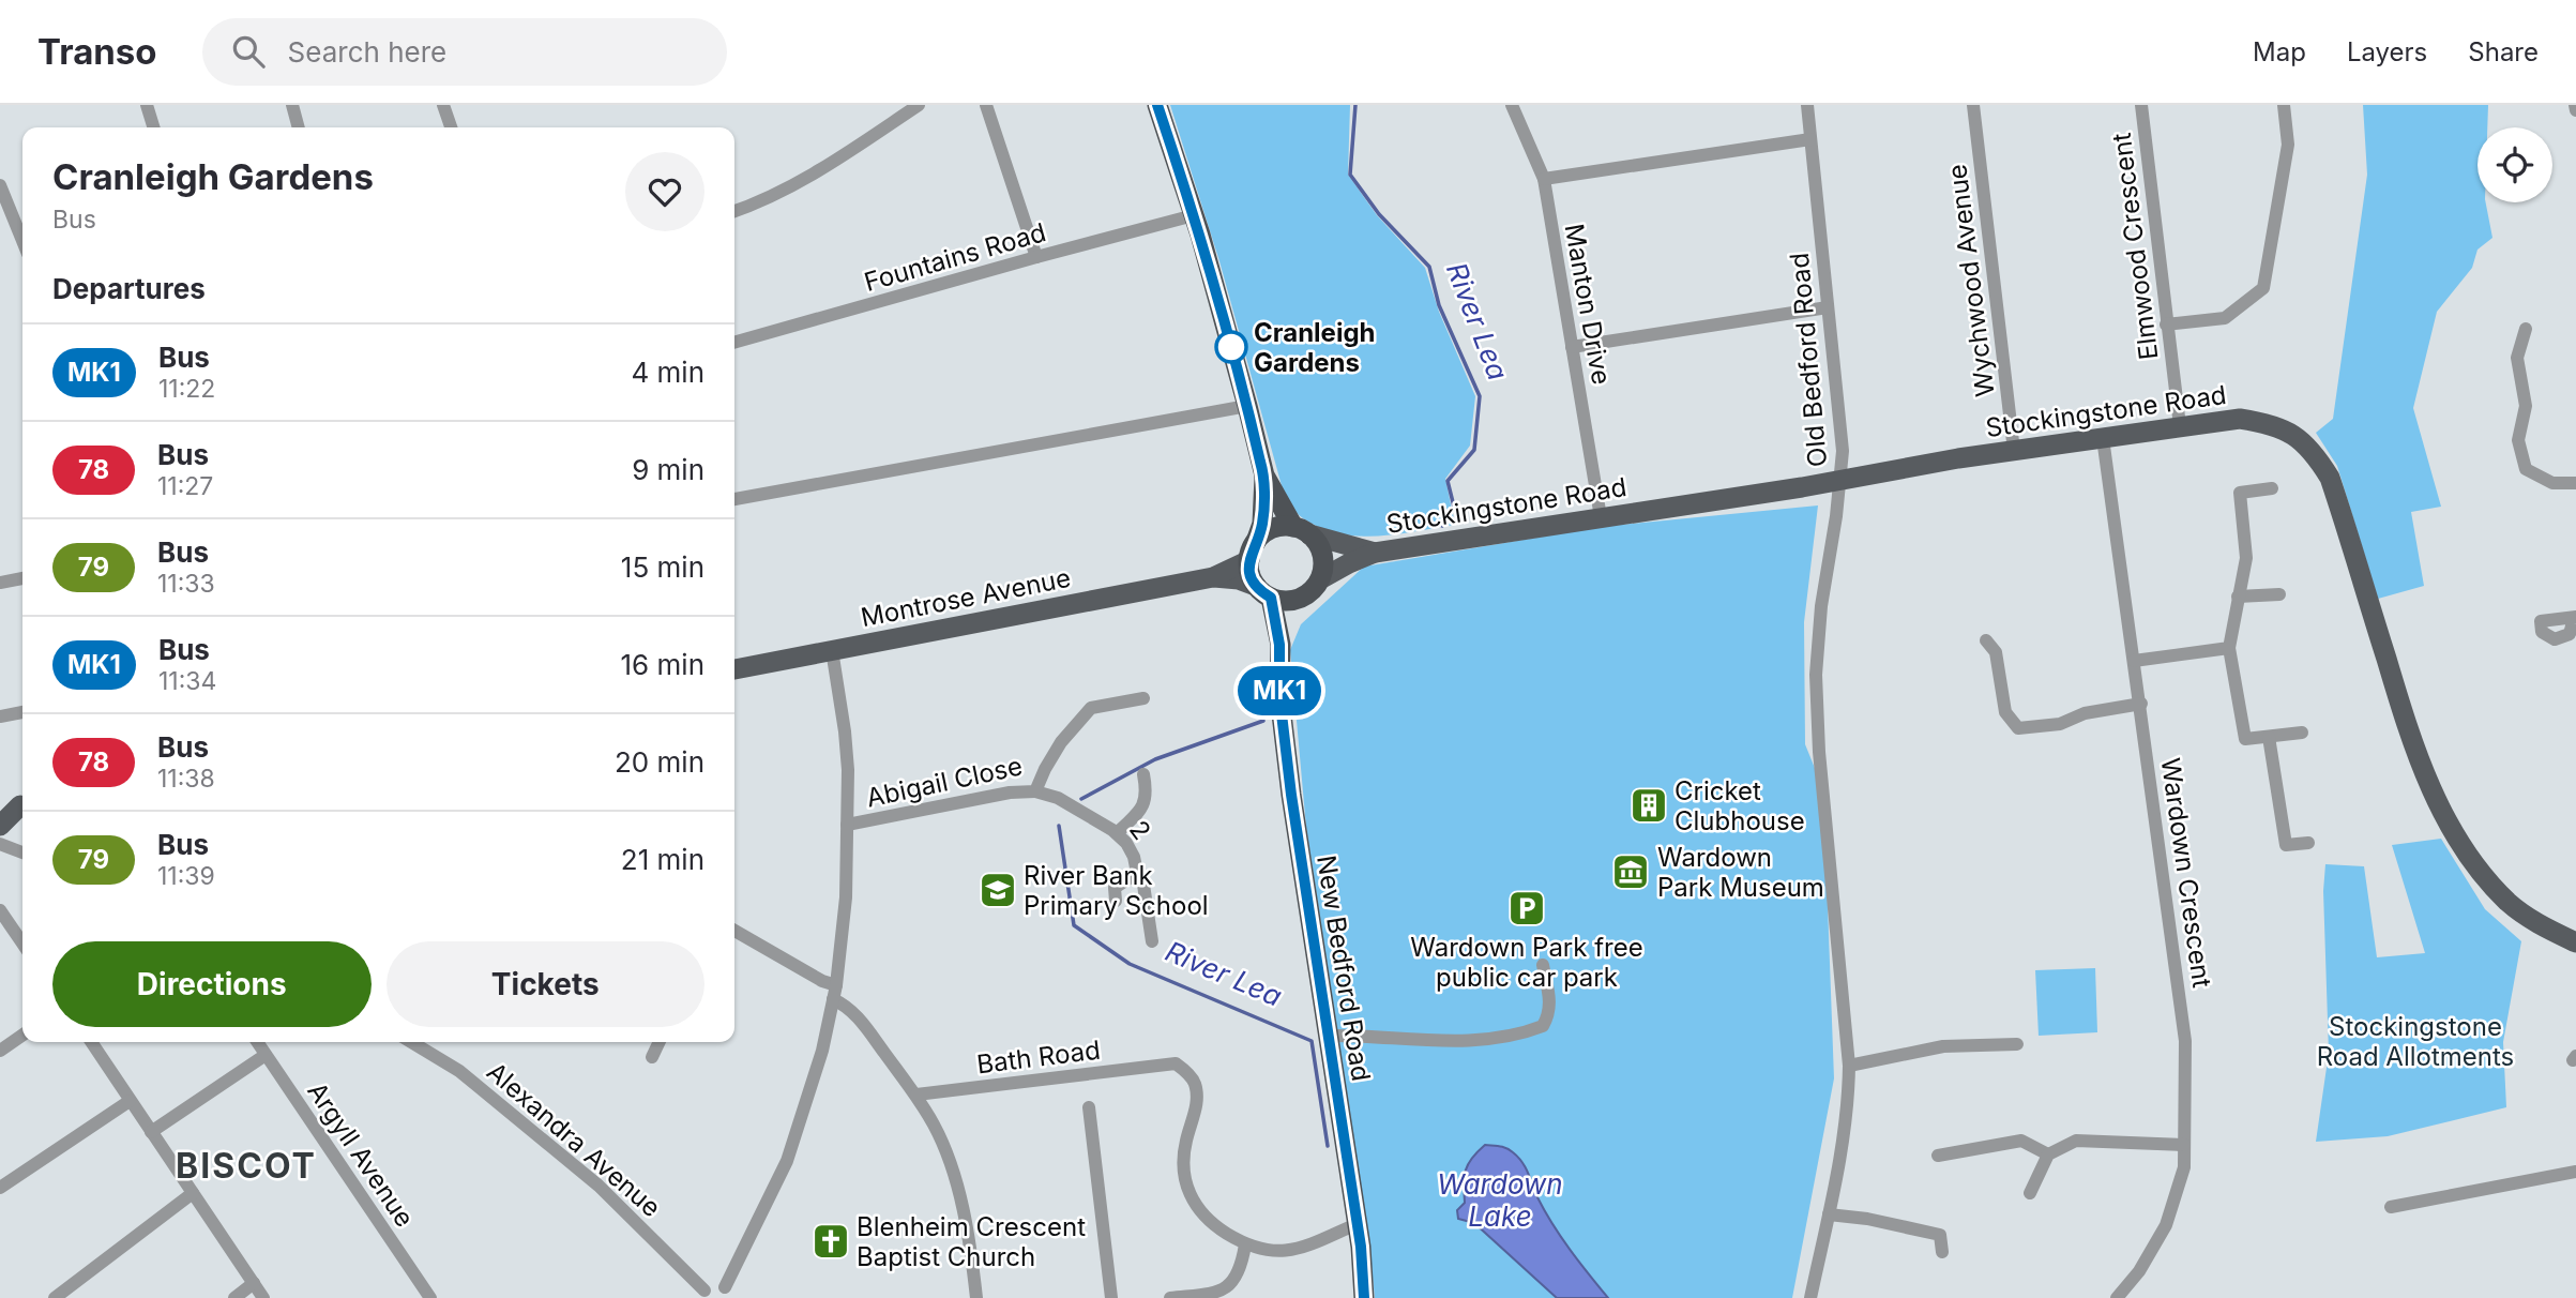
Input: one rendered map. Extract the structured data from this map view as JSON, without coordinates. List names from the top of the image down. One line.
{"streets":{"highway":["New Bedford Road"],"main road":["Stockingstone Road","Montrose Avenue"],"street":["Elmwood Crescent","Fountains Road","Wychwood Avenue","Manton Drive","Old Bedford Road","Abigail Close","2","Wardown Crescent","Bath Road","Alexandra Avenue","Argyll Avenue"]},"crossings":[["Elmwood Crescent","Stockingstone Road"],["Wychwood Avenue","Stockingstone Road"],["Manton Drive","Stockingstone Road"],["Old Bedford Road","Stockingstone Road"],["Stockingstone Road","Montrose Avenue"],["Stockingstone Road","Wardown Crescent"],["Stockingstone Road","New Bedford Road"],["Montrose Avenue","New Bedford Road"],["Abigail Close","2"]],"districts":["BISCOT"],"water":["River Lea","Wardown Lake"],"parks":["Stockingstone Road Allotments"],"places":{"other":["Cranleigh Gardens"],"building":["Cricket Clubhouse"],"museum":["Wardown Park Museum"],"school or university":["River Bank Primary School"],"parking":["Wardown Park free public car park"],"church":["Blenheim Crescent Baptist Church"]},"lines":["bus line MK1"],"page":{"header":"Transo","search":"Search here","nav":["Map","Layers","Share"],"on_map":"MK1","heading":[["Cranleigh Gardens","Bus"],"Departures"],"list":[{"mark":"MK1","name":"Bus","note":"11:22","value":"4 min"},{"mark":"78","name":"Bus","note":"11:27","value":"9 min"},{"mark":"79","name":"Bus","note":"11:33","value":"15 min"},{"mark":"MK1","name":"Bus","note":"11:34","value":"16 min"},{"mark":"78","name":"Bus","note":"11:38","value":"20 min"},{"mark":"79","name":"Bus","note":"11:39","value":"21 min"}],"buttons":["Directions","Tickets"]}}
